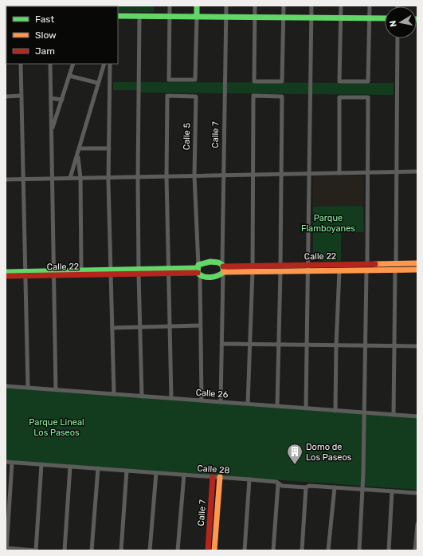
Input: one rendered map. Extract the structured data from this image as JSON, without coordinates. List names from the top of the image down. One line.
{"streets":{"street":["Calle 7","Calle 5","Calle 22","Calle 26","Calle 28"]},"crossings":[["Calle 7","Calle 22"],["Calle 7","Calle 26"],["Calle 7","Calle 28"],["Calle 5","Calle 22"],["Calle 5","Calle 26"]],"parks":["Parque Flamboyanes","Parque Lineal Los Paseos"],"places":{"building":["Domo de Los Paseos"]},"legend":["Fast","Slow","Jam"],"north":"left"}
